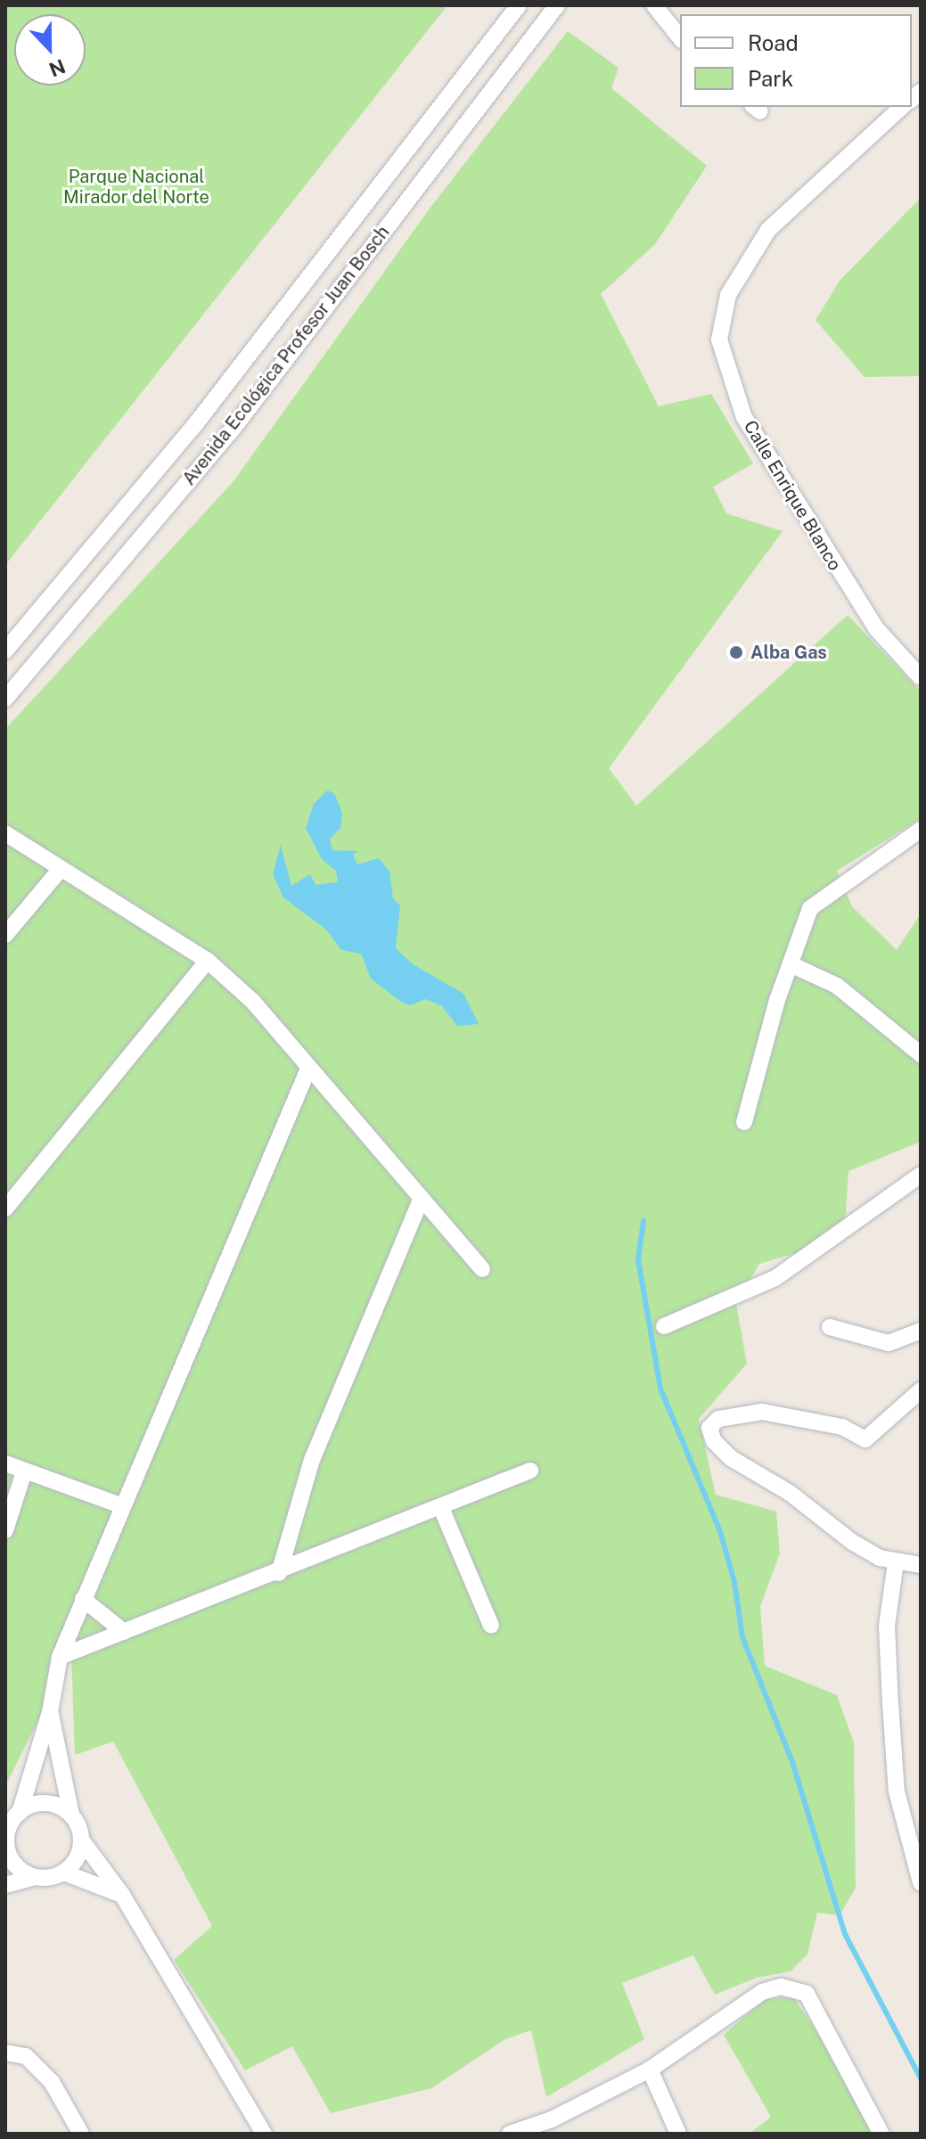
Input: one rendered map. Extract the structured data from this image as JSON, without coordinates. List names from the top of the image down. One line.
{"streets":{"street":["Avenida Ecológica Profesor Juan Bosch","Calle Enrique Blanco"]},"parks":["Parque Nacional Mirador del Norte"],"places":["Alba Gas"],"legend":["Road","Park"],"north":"bottom"}
